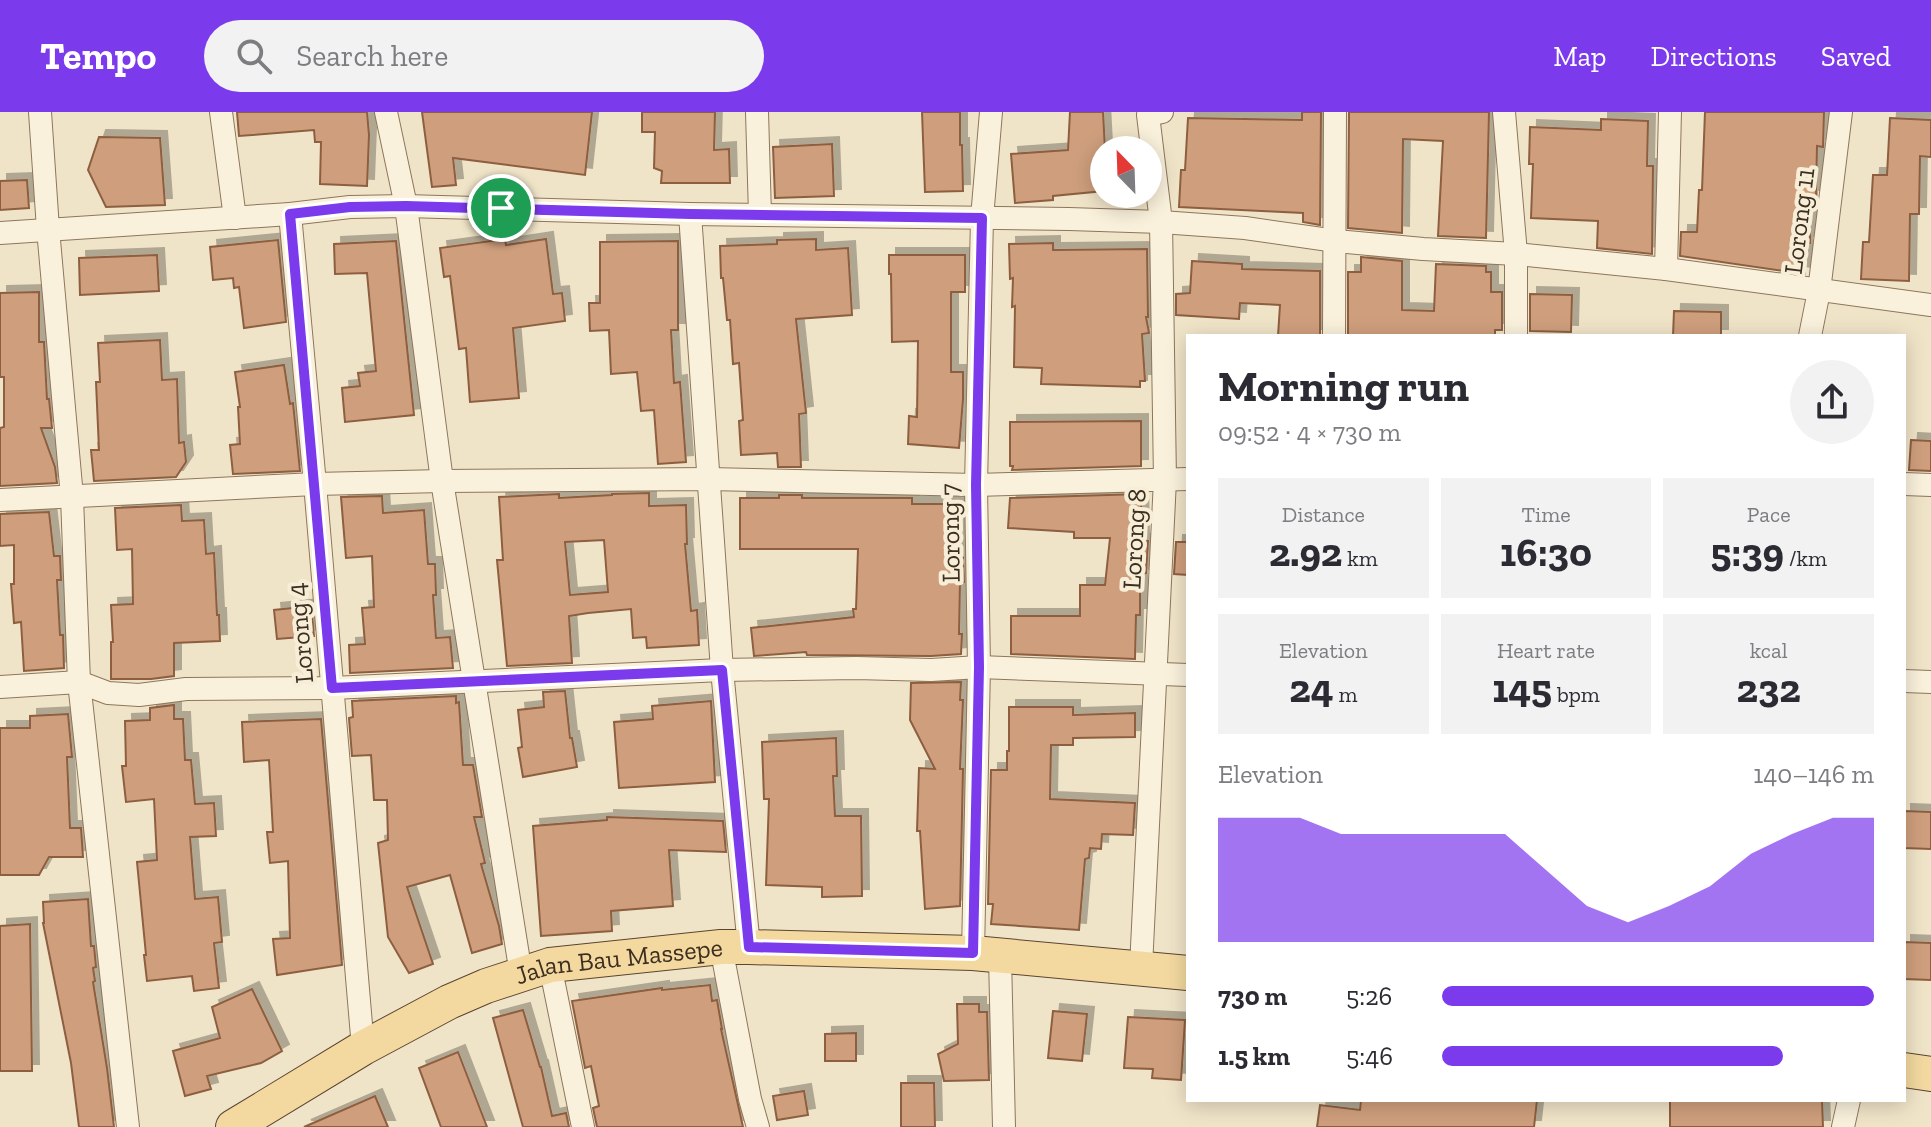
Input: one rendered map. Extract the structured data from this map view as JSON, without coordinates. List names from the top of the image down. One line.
{"streets":{"main road":["Jalan Bau Massepe"],"street":["Lorong 11","Lorong 7","Lorong 8","Lorong 4"]},"crossings":[["Lorong 7","Jalan Bau Massepe"],["Lorong 8","Jalan Bau Massepe"],["Lorong 4","Jalan Bau Massepe"]],"north":"top left","page":{"header":"Tempo","search":"Search here","nav":["Map","Directions","Saved"],"heading":["Morning run","09:52 · 4 × 730 m"],"stats":[["Distance","2.92 km"],["Time","16:30"],["Pace","5:39 /km"],["Elevation","24 m"],["Heart rate","145 bpm"],["kcal","232"]],"chart":["Elevation","140–146 m"],"list":[{"name":"730 m","note":"5:26"},{"name":"1.5 km","note":"5:46"}]}}
